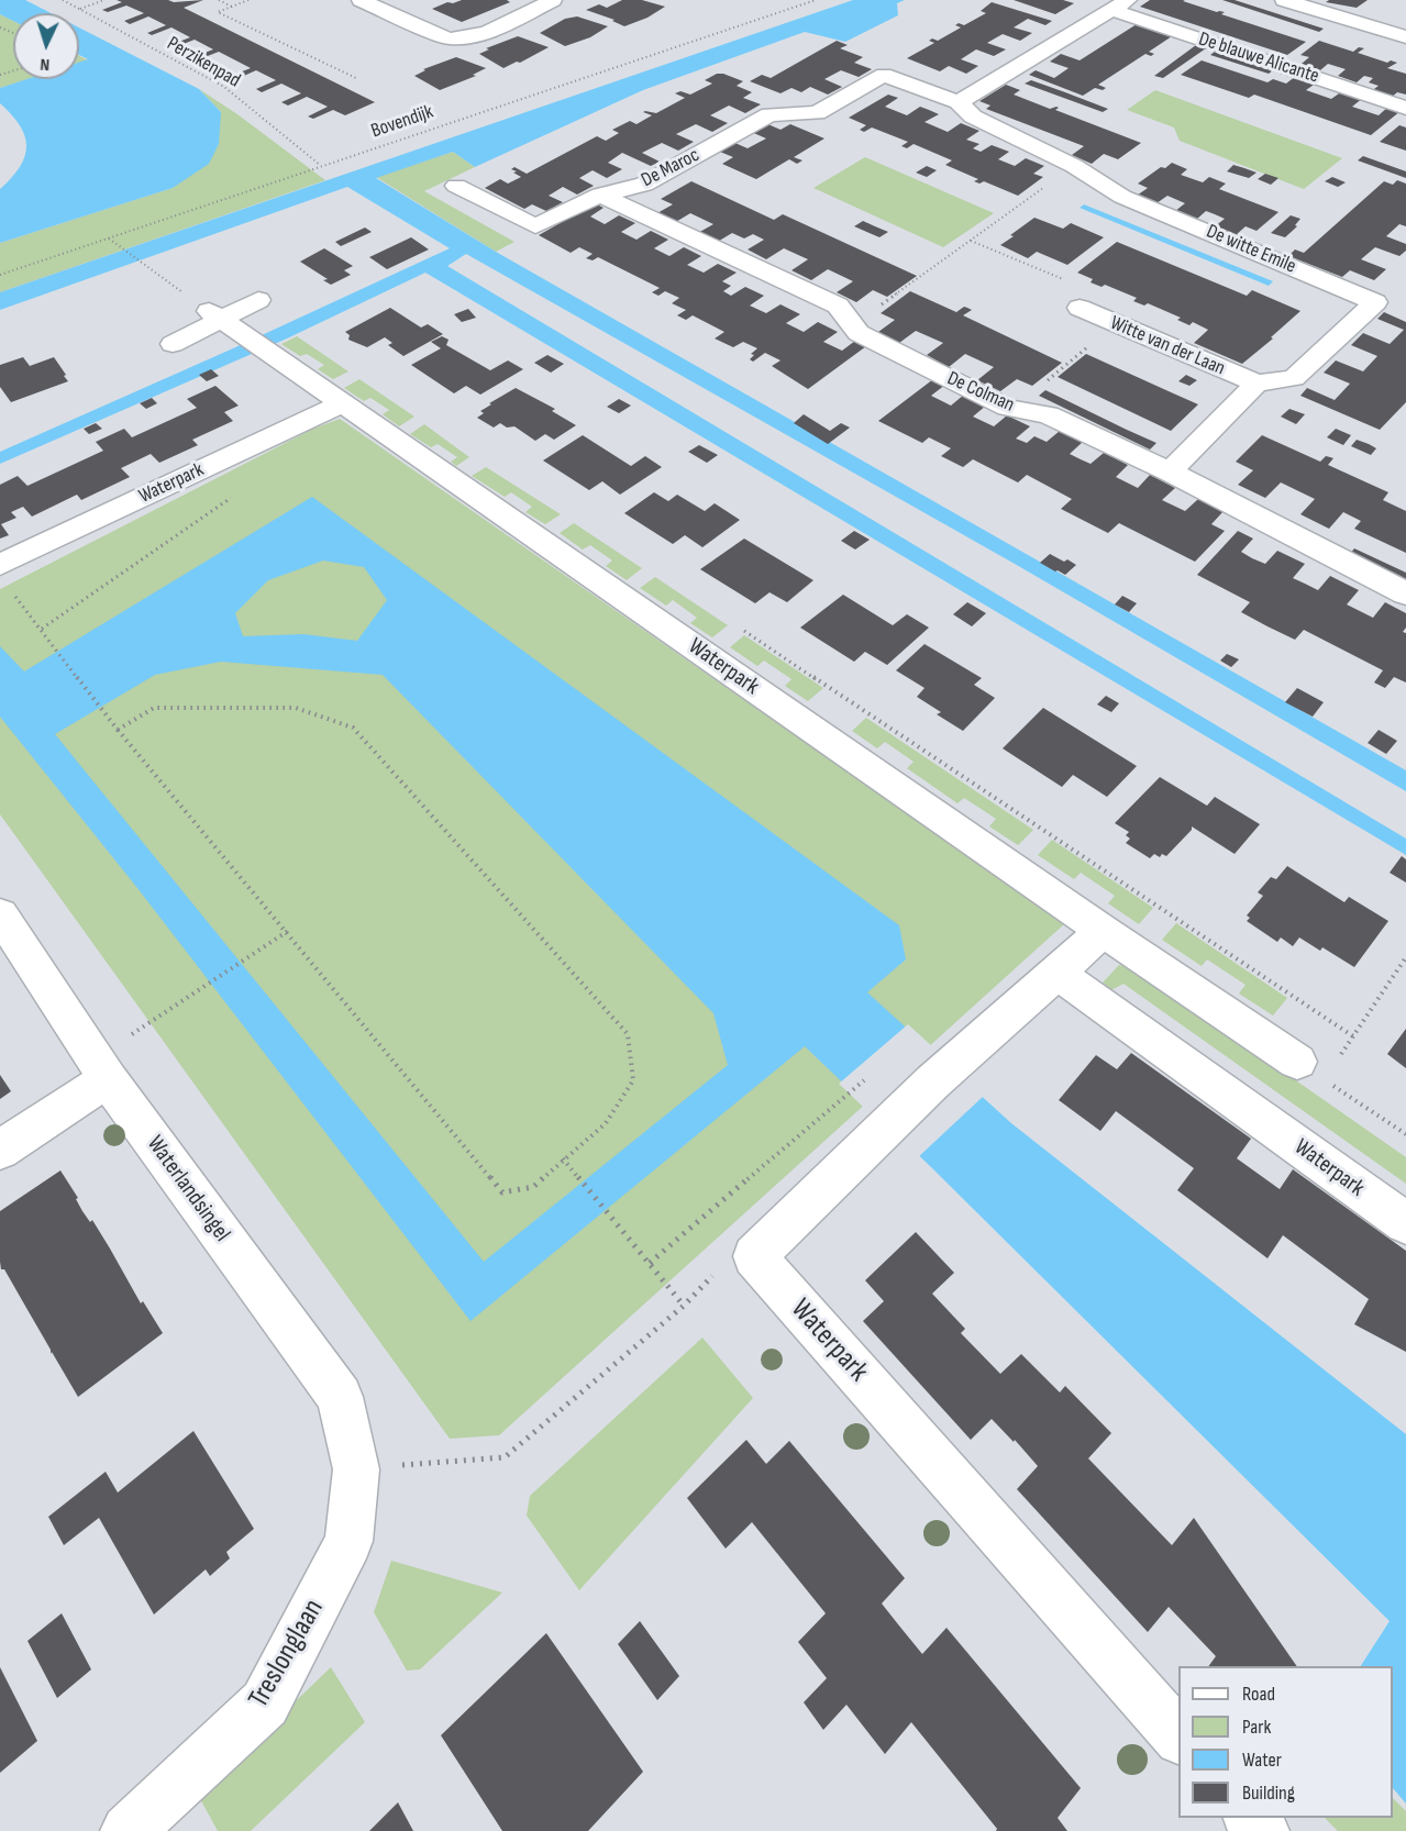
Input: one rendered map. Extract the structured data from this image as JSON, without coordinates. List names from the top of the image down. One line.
{"streets":{"street":["De blauwe Alicante","De Maroc","De witte Emile","Witte van der Laan","De Colman","Waterpark","Waterlandsingel","Treslonglaan"],"path":["Perzikenpad","Bovendijk"]},"crossings":[["Perzikenpad","Bovendijk"],["De Maroc","De witte Emile"],["De Maroc","De Colman"],["De witte Emile","Witte van der Laan"],["Waterlandsingel","Treslonglaan"]],"legend":["Road","Park","Water","Building"],"north":"bottom"}
